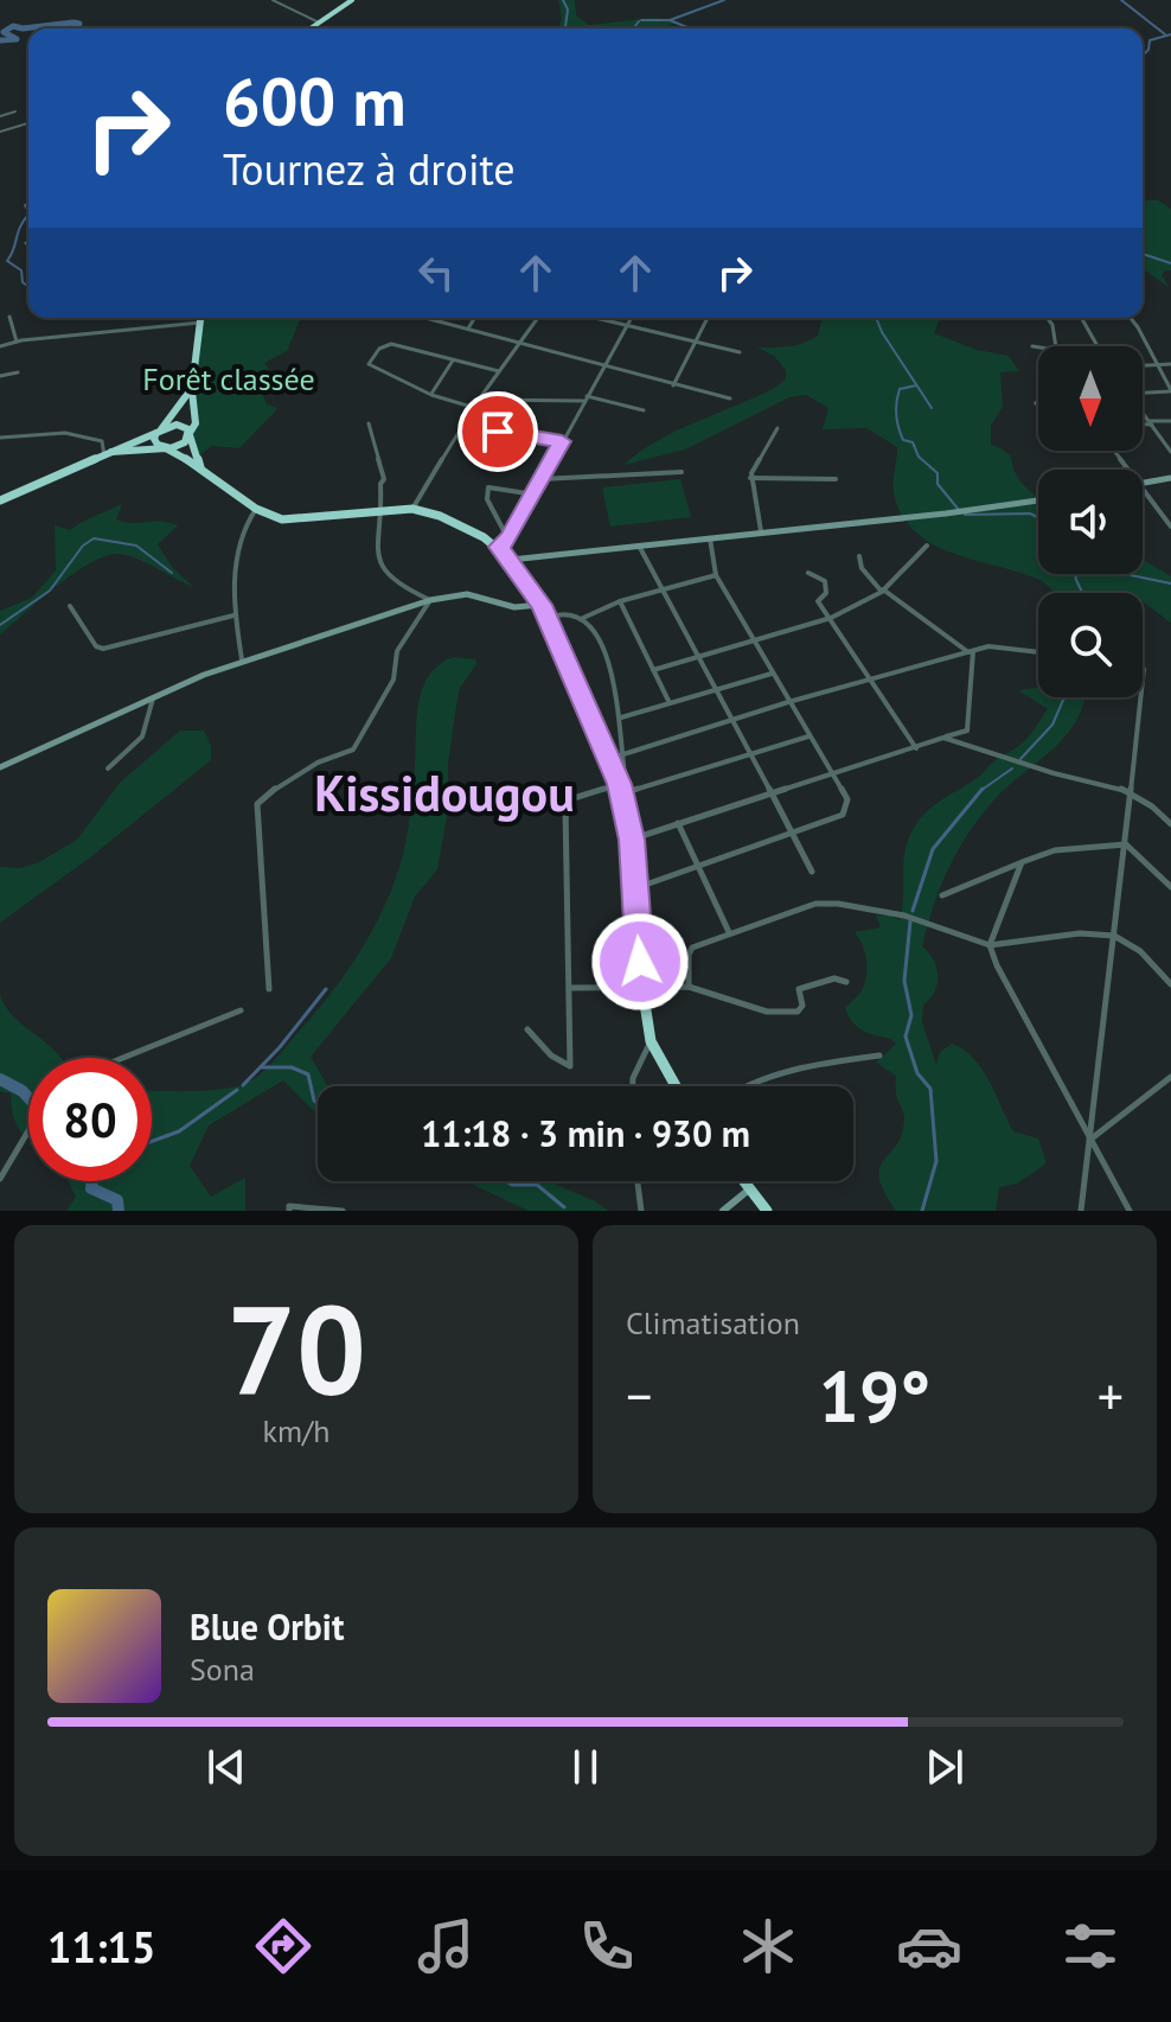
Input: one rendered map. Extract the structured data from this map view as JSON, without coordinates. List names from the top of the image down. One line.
{"districts":["Kissidougou"],"parks":["Forêt classée"],"north":"bottom","page":{"turn":["600 m","Tournez à droite"],"limit":"80","trip":"11:18 · 3 min · 930 m","tile":[["70","km/h"],"Climatisation"],"heat":["−","19°","+"],"song":["Blue Orbit","Sona"],"tabs":"11:15"}}
